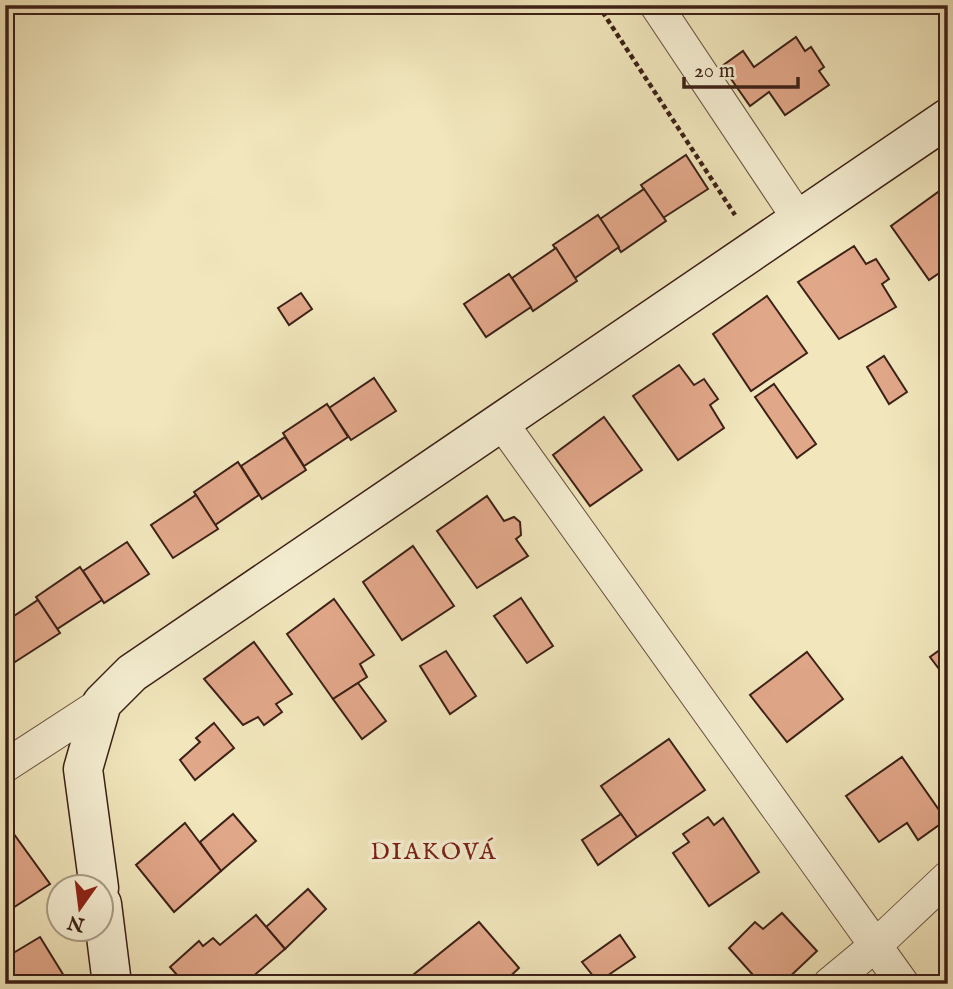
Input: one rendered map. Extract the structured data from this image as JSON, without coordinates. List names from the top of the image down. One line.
{"districts":["DIAKOVÁ"],"scale_bar":"20 m","north":"bottom"}
